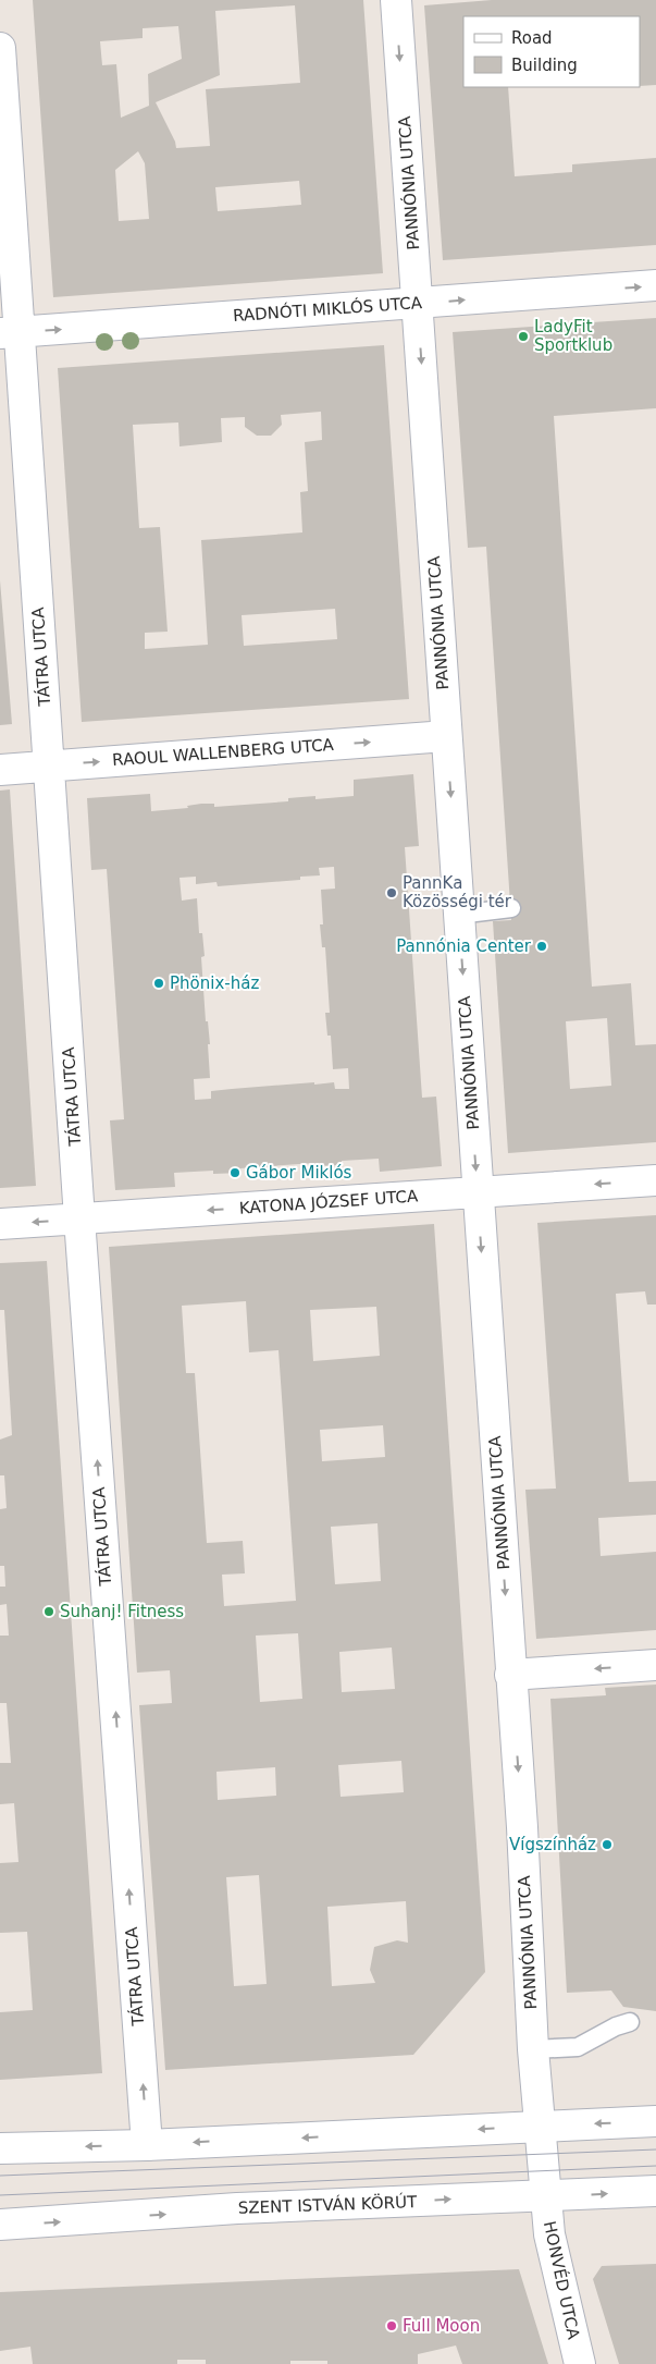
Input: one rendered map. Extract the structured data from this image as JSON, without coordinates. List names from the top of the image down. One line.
{"streets":{"street":["PANNÓNIA UTCA","RADNÓTI MIKLÓS UTCA","TÁTRA UTCA","RAOUL WALLENBERG UTCA","KATONA JÓZSEF UTCA","SZENT ISTVÁN KÖRÚT","HONVÉD UTCA"]},"crossings":[["PANNÓNIA UTCA","RADNÓTI MIKLÓS UTCA"],["PANNÓNIA UTCA","RAOUL WALLENBERG UTCA"],["PANNÓNIA UTCA","KATONA JÓZSEF UTCA"],["PANNÓNIA UTCA","HONVÉD UTCA"],["RADNÓTI MIKLÓS UTCA","TÁTRA UTCA"],["TÁTRA UTCA","RAOUL WALLENBERG UTCA"],["TÁTRA UTCA","KATONA JÓZSEF UTCA"],["SZENT ISTVÁN KÖRÚT","HONVÉD UTCA"]],"one_way":["PANNÓNIA UTCA","RADNÓTI MIKLÓS UTCA","TÁTRA UTCA","RAOUL WALLENBERG UTCA","KATONA JÓZSEF UTCA"],"places":["LadyFit Sportklub","PannKa Közösségi tér","Pannónia Center","Phönix-ház","Gábor Miklós","Suhanj! Fitness","Vígszínház","Full Moon"],"legend":["Road","Building"]}
